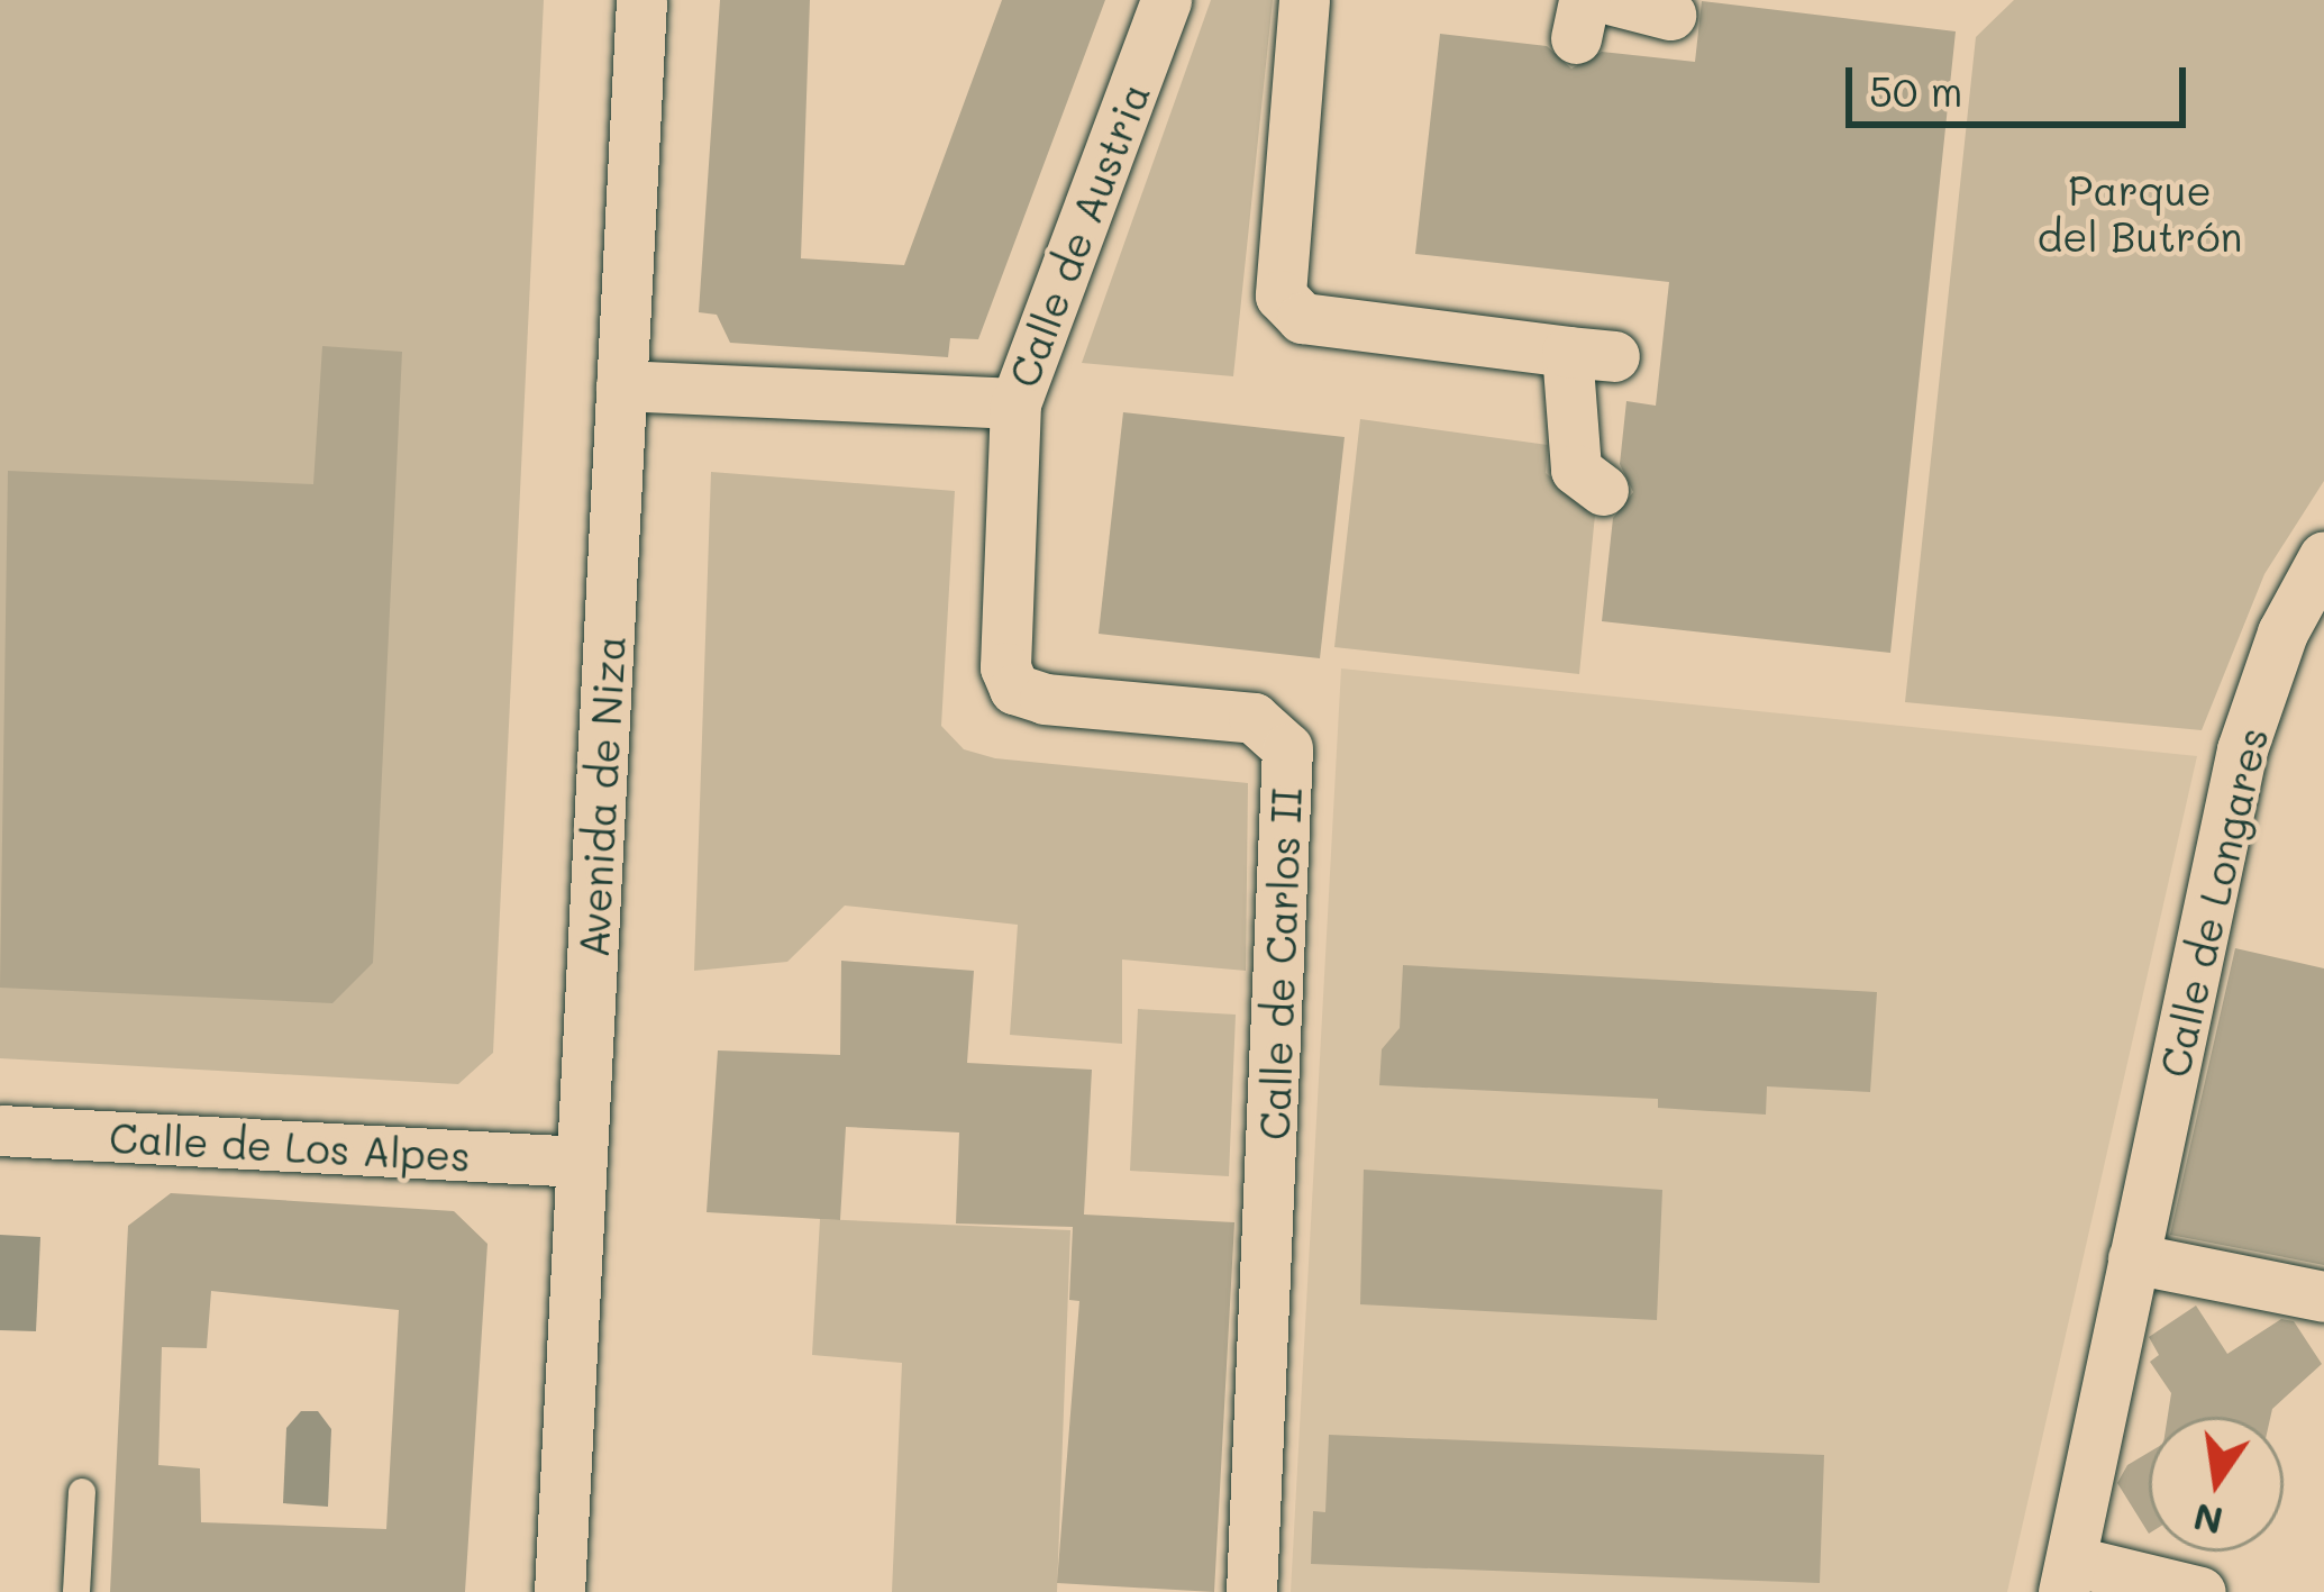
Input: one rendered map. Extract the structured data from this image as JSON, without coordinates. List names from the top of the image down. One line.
{"streets":{"street":["Calle de Austria","Avenida de Niza","Calle de Longares","Calle de Carlos II","Calle de Los Alpes"]},"crossings":[["Calle de Austria","Avenida de Niza"],["Calle de Austria","Calle de Carlos II"],["Avenida de Niza","Calle de Los Alpes"]],"parks":["Parque del Butrón"],"scale_bar":"50 m","north":"bottom"}
